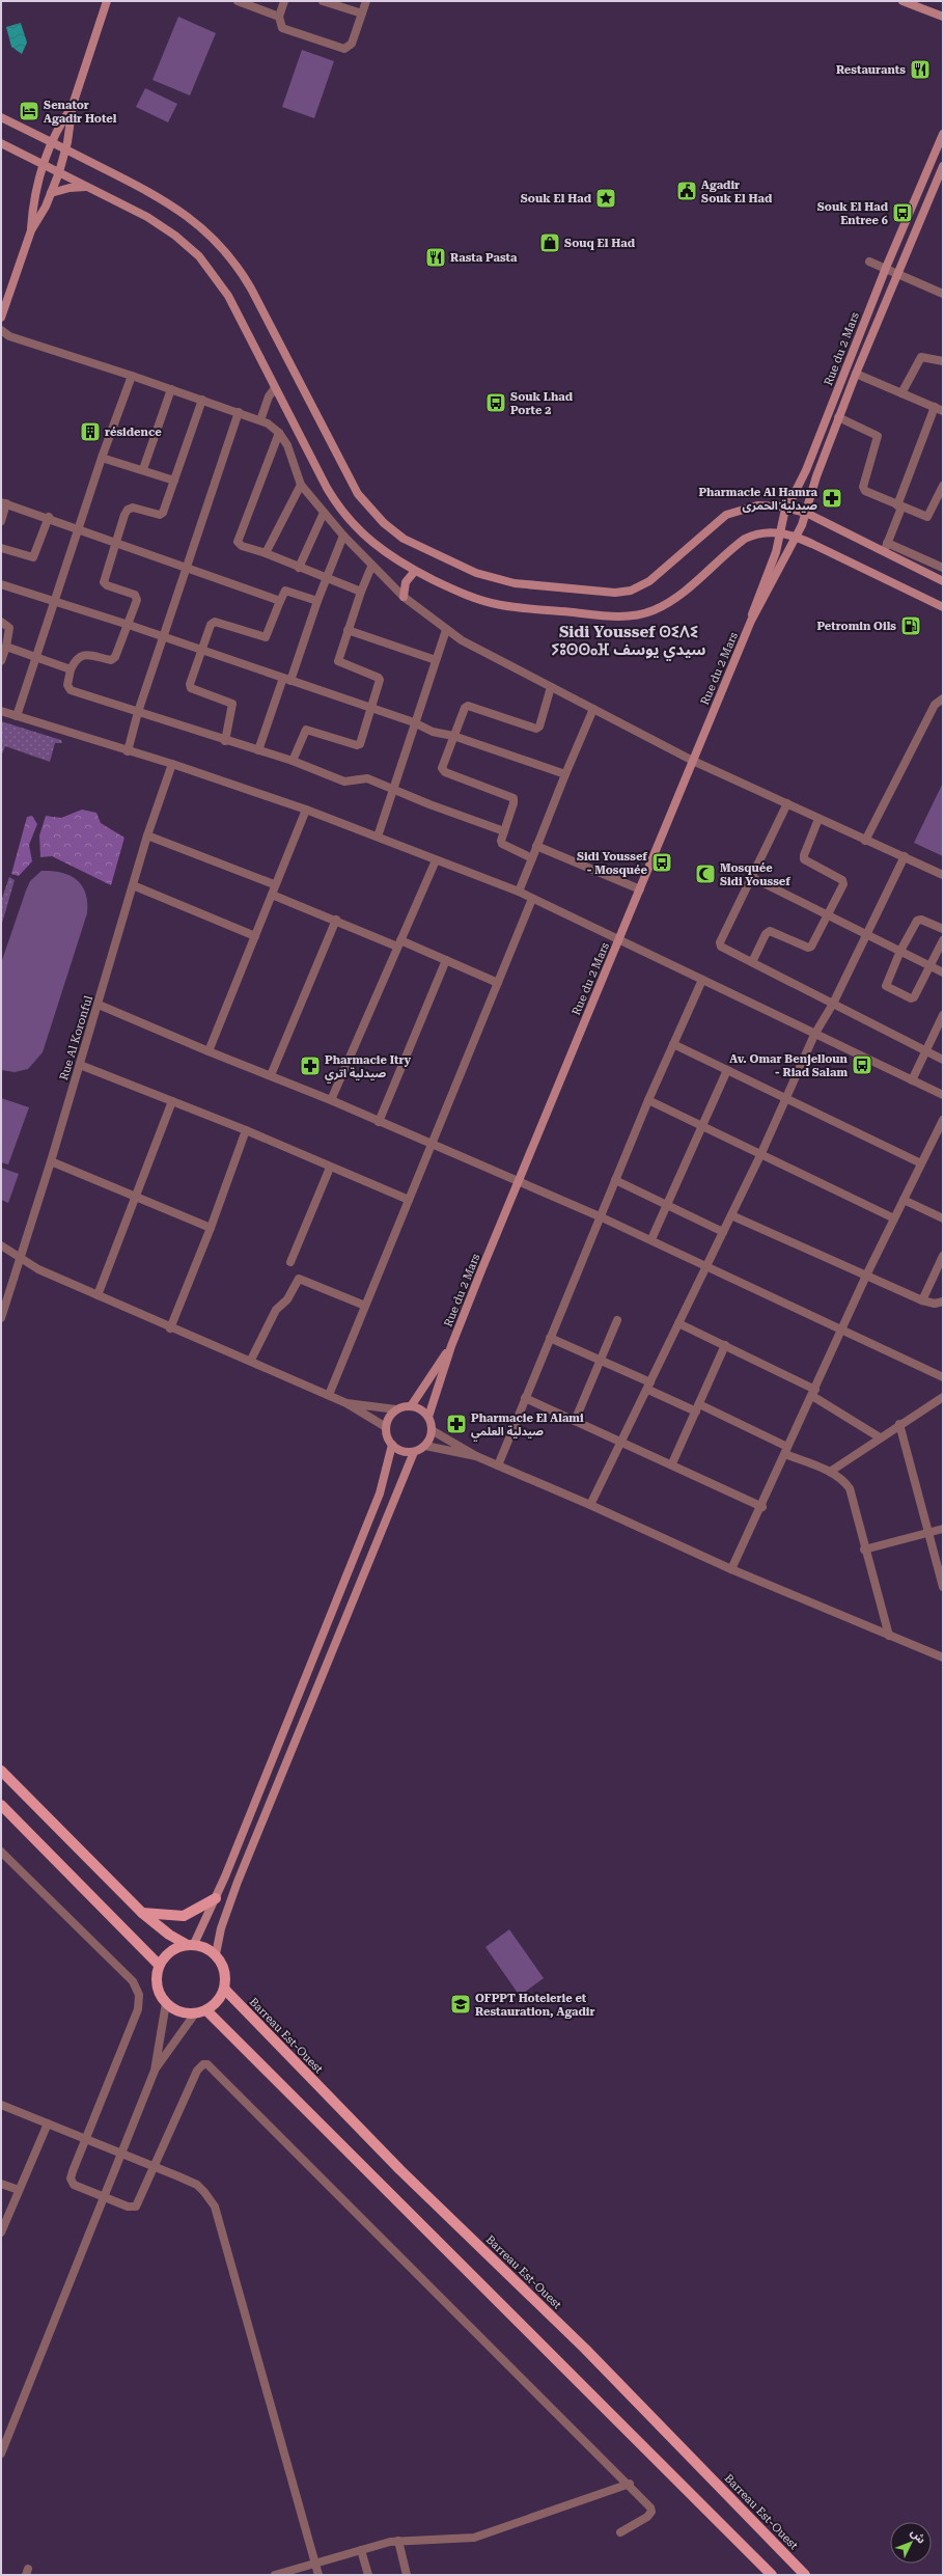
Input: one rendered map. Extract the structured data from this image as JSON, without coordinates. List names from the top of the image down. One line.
{"streets":{"main road":["Barreau Est-Ouest"],"street":["Rue du 2 Mars","Rue Al Koronful"]},"districts":["Sidi Youssef ⵙⵉⴷⵉ ⵢⵓⵙⵙⴰⴼ سيدي يوسف"],"places":{"restaurant":["Restaurants","Rasta Pasta"],"hotel":["Senator Agadir Hotel"],"public building":["Agadir Souk El Had"],"place":["Souk El Had"],"bus stop":["Souk El Had Entree 6","Souk Lhad Porte 2","Sidi Youssef - Mosquée","Av. Omar Benjelloun - Riad Salam"],"shop":["Souq El Had"],"building":["résidence"],"pharmacy":["Pharmacie Al Hamra صيدلية الحمرى","Pharmacie Itry صيدلية اتري","Pharmacie El Alami صيدلية العلمي"],"fuel station":["Petromin Oils"],"mosque":["Mosquée Sidi Youssef"],"school or university":["OFPPT Hotelerie et Restauration, Agadir"]},"north":"top right"}
